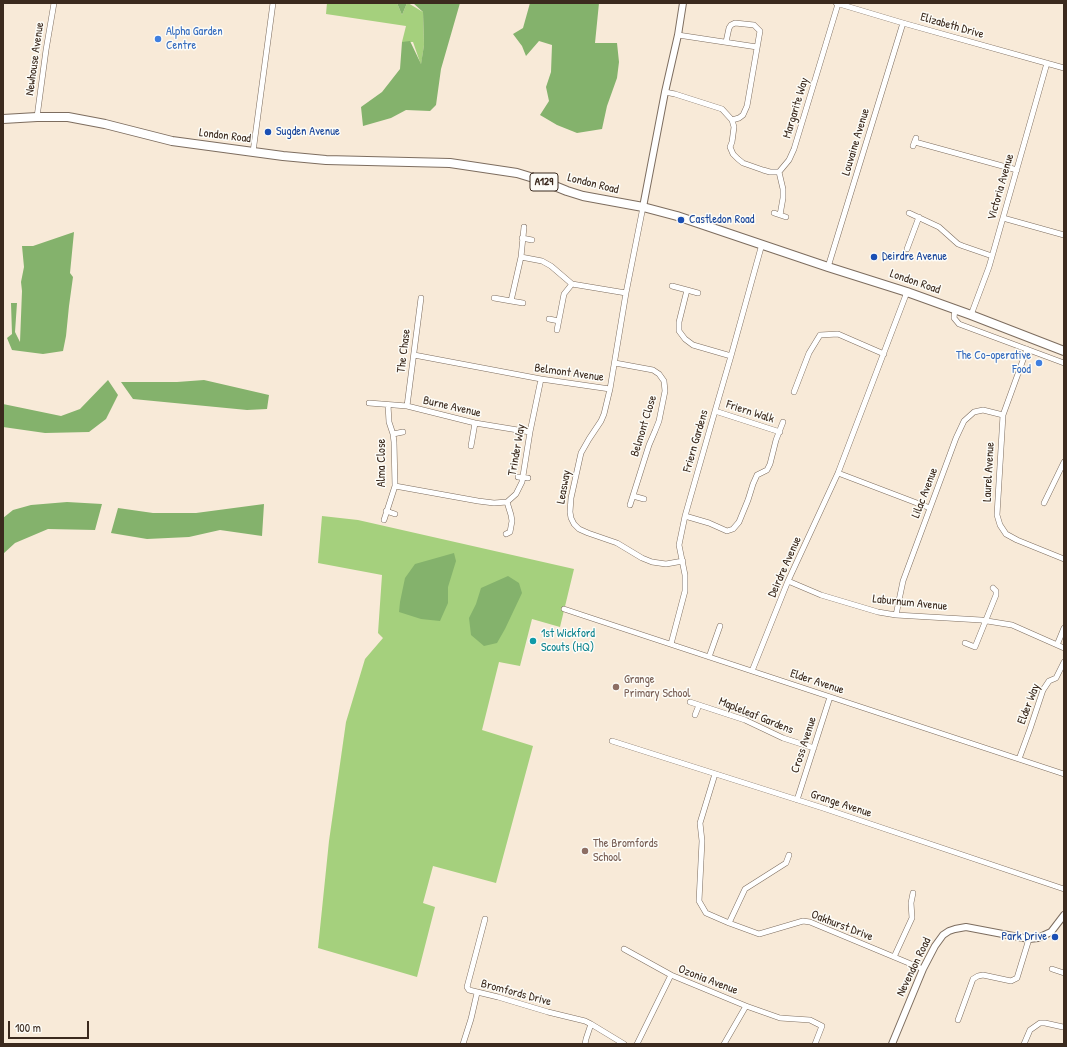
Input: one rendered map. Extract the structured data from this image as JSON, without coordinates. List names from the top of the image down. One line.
{"streets":{"main road":["London Road","A129"],"street":["Elizabeth Drive","Newhouse Avenue","Margarite Way","Louvaine Avenue","Victoria Avenue","The Chase","Belmont Avenue","Burne Avenue","Friern Walk","Belmont Close","Friern Gardens","Trinder Way","Alma Close","Laurel Avenue","Leasway","Lilac Avenue","Deirdre Avenue","Laburnum Avenue","Elder Avenue","Elder Way","Mapleleaf Gardens","Cross Avenue","Grange Avenue","Oakhurst Drive","Nevendon Road","Ozonia Avenue","Bromfords Drive"]},"crossings":[["Elizabeth Drive","Margarite Way"],["Elizabeth Drive","Louvaine Avenue"],["Elizabeth Drive","Victoria Avenue"],["Newhouse Avenue","London Road"],["London Road","Louvaine Avenue"],["London Road","Victoria Avenue"],["London Road","Belmont Avenue"],["London Road","Friern Gardens"],["London Road","Deirdre Avenue"],["The Chase","Belmont Avenue"],["The Chase","Burne Avenue"],["Belmont Avenue","Belmont Close"],["Belmont Avenue","Trinder Way"],["Belmont Avenue","Leasway"],["Burne Avenue","Trinder Way"],["Burne Avenue","Alma Close"],["Friern Walk","Friern Gardens"],["Friern Gardens","Leasway"],["Friern Gardens","Elder Avenue"],["Laurel Avenue","Lilac Avenue"],["Lilac Avenue","Laburnum Avenue"],["Deirdre Avenue","Laburnum Avenue"],["Deirdre Avenue","Elder Avenue"],["Elder Avenue","Elder Way"],["Elder Avenue","Cross Avenue"],["Mapleleaf Gardens","Cross Avenue"],["Cross Avenue","Grange Avenue"],["Grange Avenue","Oakhurst Drive"],["Oakhurst Drive","Nevendon Road"]],"places":["Alpha Garden Centre","Sugden Avenue","Castledon Road","Deirdre Avenue","The Co-operative Food","1st Wickford Scouts (HQ)","Grange Primary School","The Bromfords School","Park Drive"],"scale_bar":"100 m"}
